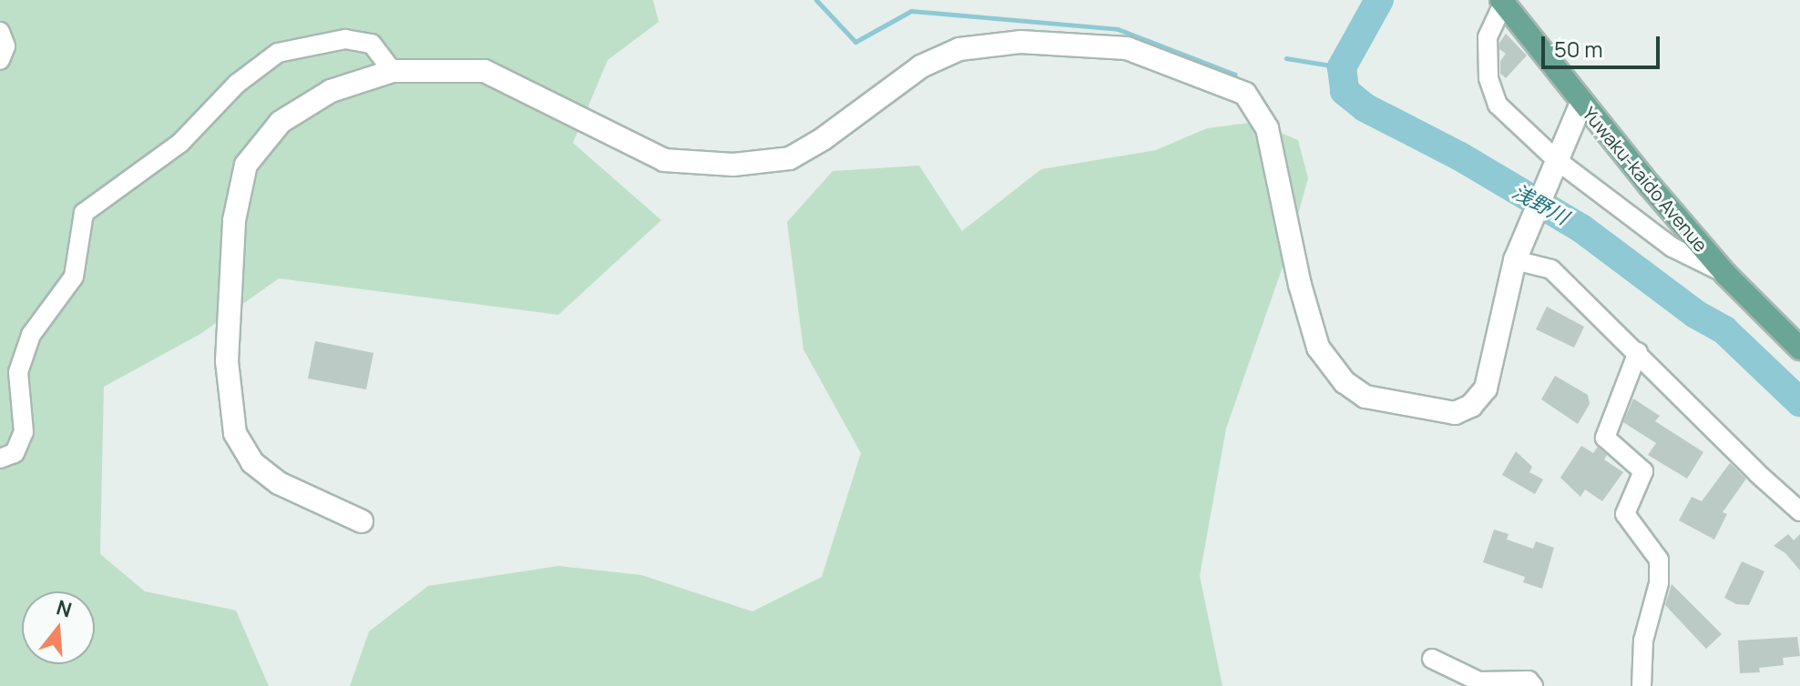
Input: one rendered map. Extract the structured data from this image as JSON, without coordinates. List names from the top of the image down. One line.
{"streets":{"main road":["Yuwaku-kaido Avenue"]},"water":["浅野川"],"scale_bar":"50 m","north":"top"}
